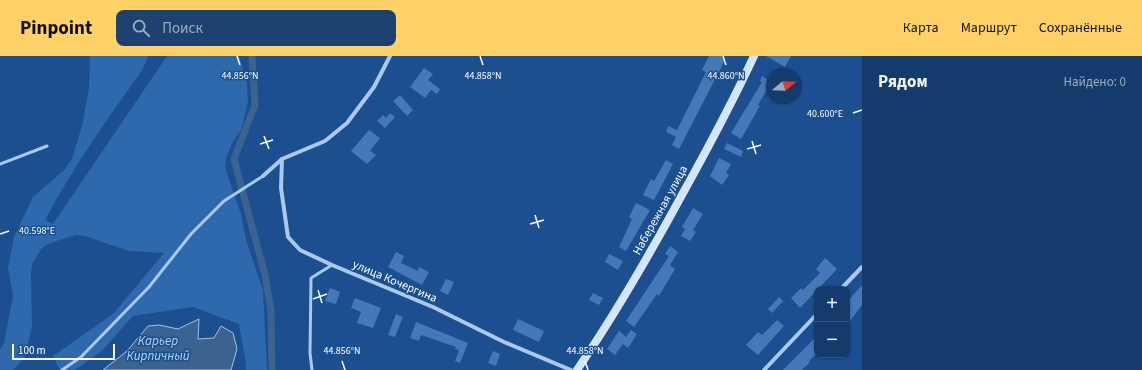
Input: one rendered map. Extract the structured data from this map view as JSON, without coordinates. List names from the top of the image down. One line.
{"streets":{"street":["Набережная улица","улица Кочергина"]},"water":["Карьер Кирпичный"],"scale_bar":"100 m","north":"right","page":{"header":"Pinpoint","search":"Поиск","nav":["Карта","Маршрут","Сохранённые"],"heading":["Рядом","Найдено: 0"],"map_buttons":["+","−"],"scale":"100 m"},"coordinates":["44.856°N","44.858°N","44.860°N","40.600°E","40.598°E"]}
